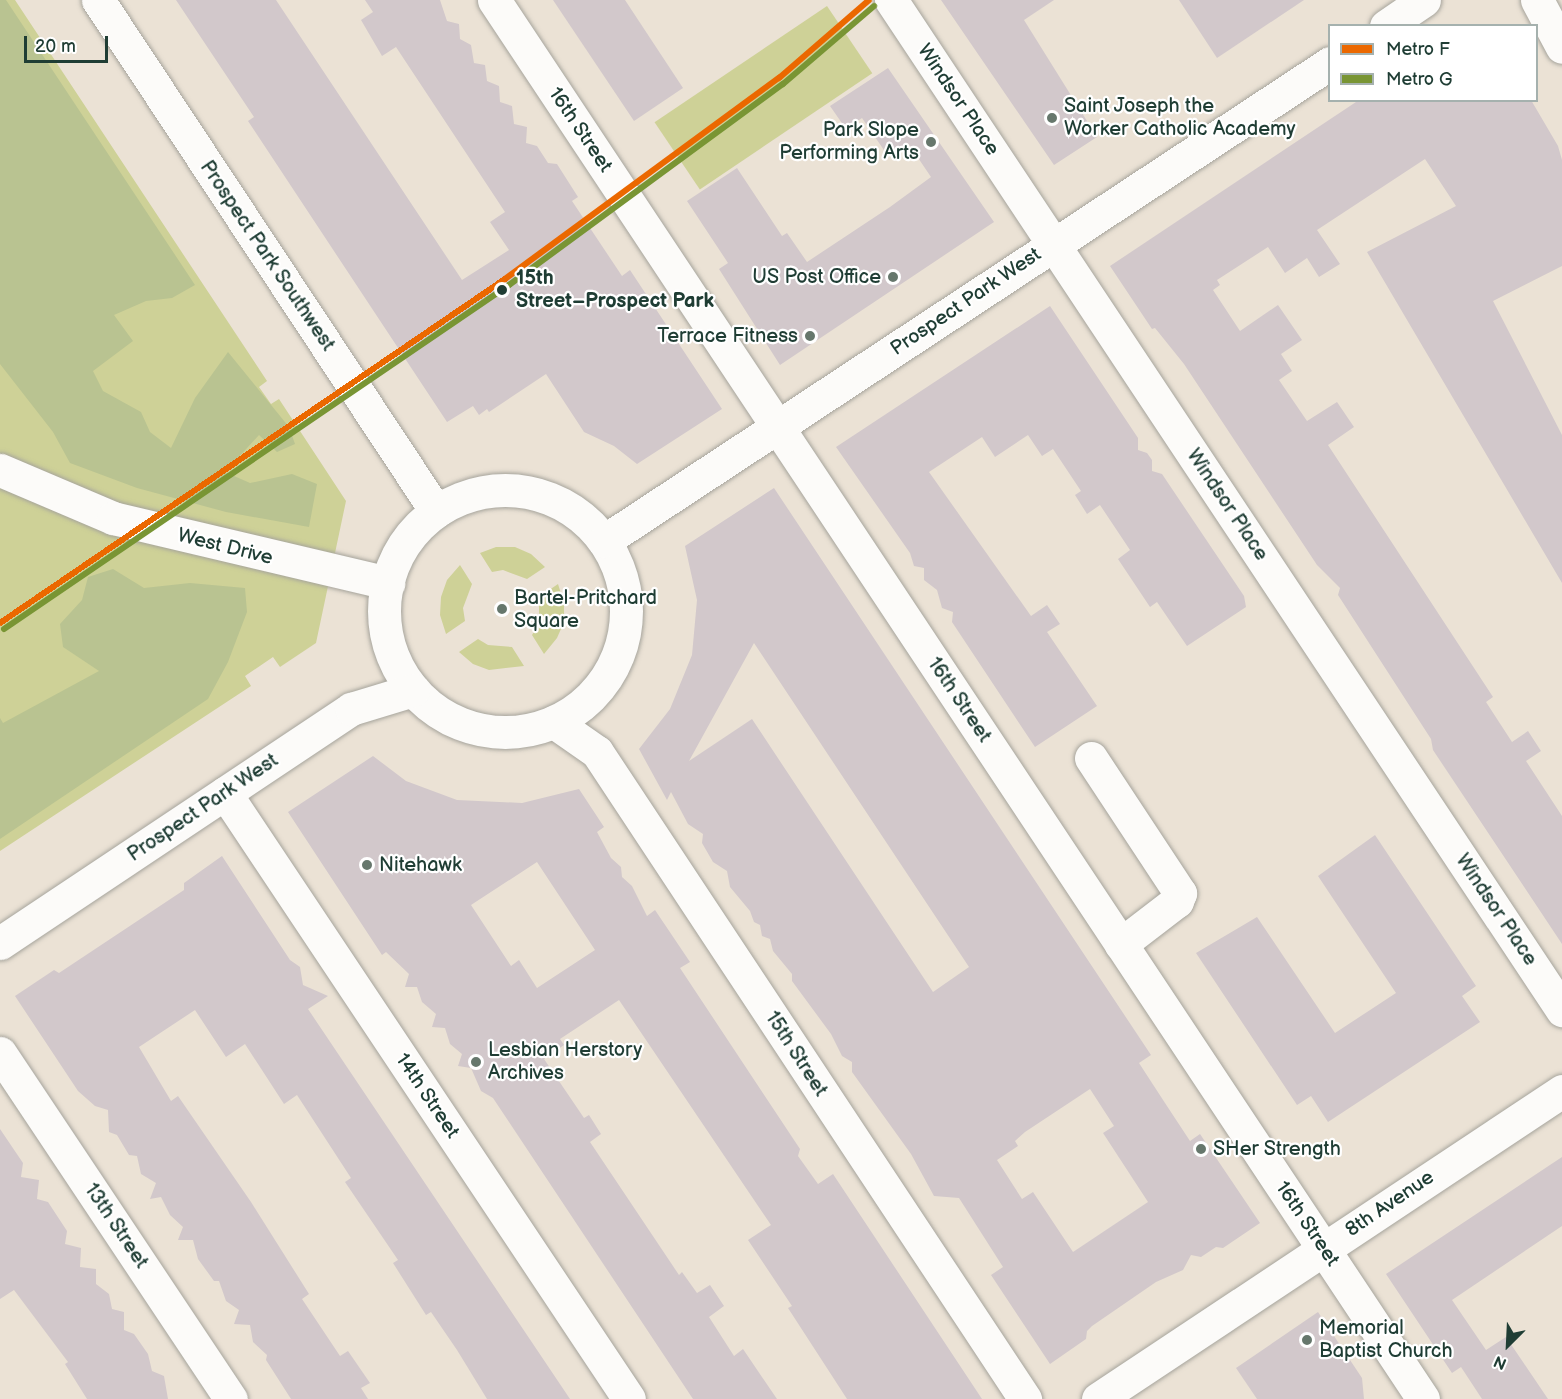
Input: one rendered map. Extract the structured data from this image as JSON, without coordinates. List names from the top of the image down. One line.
{"streets":{"street":["Windsor Place","16th Street","Prospect Park Southwest","Prospect Park West","West Drive","15th Street","14th Street","8th Avenue","13th Street"]},"crossings":[["Windsor Place","Prospect Park West"],["16th Street","Prospect Park West"],["16th Street","8th Avenue"],["Prospect Park West","14th Street"]],"places":["Saint Joseph the Worker Catholic Academy","Park Slope Performing Arts","US Post Office","15th Street–Prospect Park","Terrace Fitness","Bartel-Pritchard Square","Nitehawk","Lesbian Herstory Archives","SHer Strength","Memorial Baptist Church"],"lines":["metro line F","metro line G"],"legend":["Metro F","Metro G"],"scale_bar":"20 m","north":"bottom left"}
